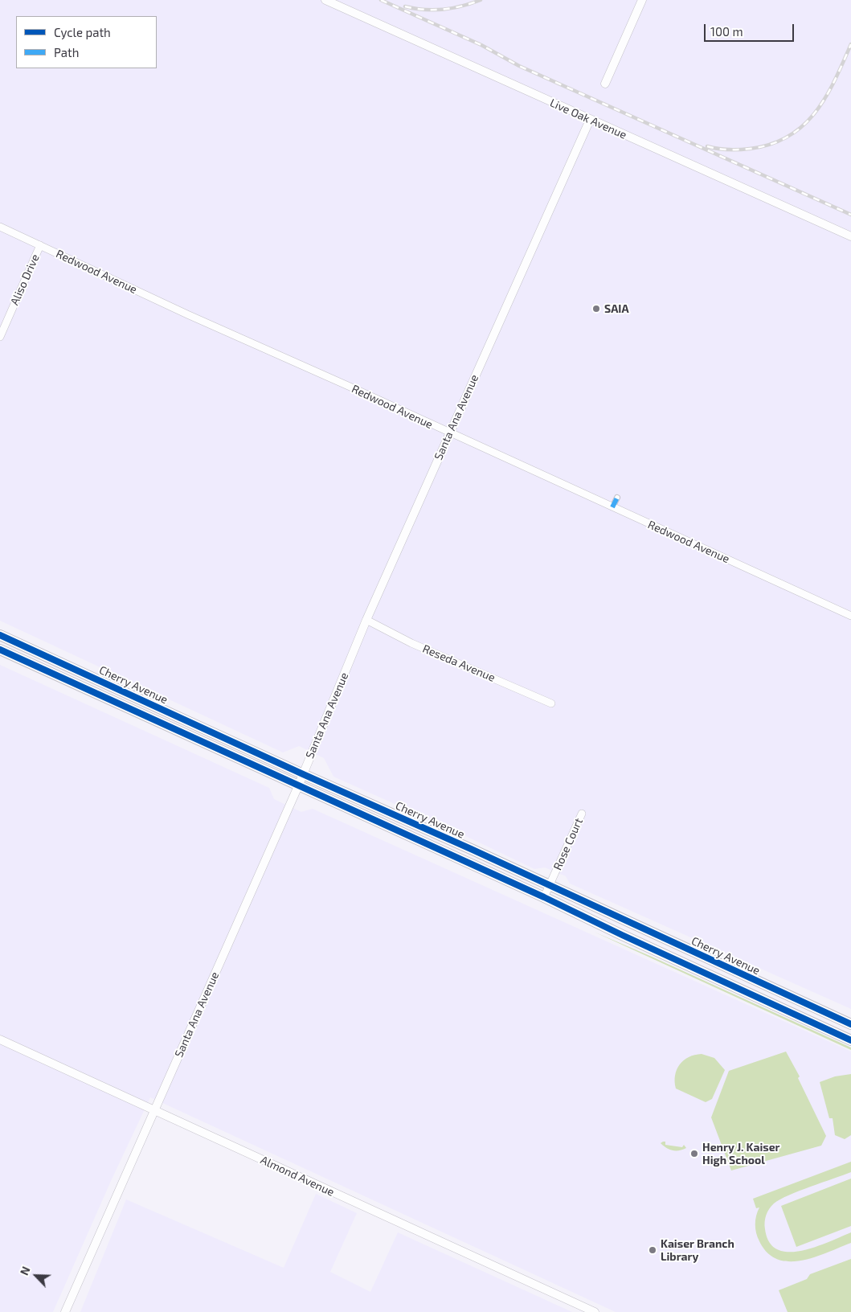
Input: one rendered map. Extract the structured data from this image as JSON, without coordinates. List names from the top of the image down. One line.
{"streets":{"main road":["Cherry Avenue"],"street":["Live Oak Avenue","Redwood Avenue","Aliso Drive","Santa Ana Avenue","Reseda Avenue","Rose Court","Almond Avenue"]},"crossings":[["Live Oak Avenue","Santa Ana Avenue"],["Redwood Avenue","Aliso Drive"],["Redwood Avenue","Santa Ana Avenue"],["Santa Ana Avenue","Reseda Avenue"],["Santa Ana Avenue","Cherry Avenue"],["Santa Ana Avenue","Almond Avenue"],["Cherry Avenue","Rose Court"]],"places":["SAIA","Henry J. Kaiser High School","Kaiser Branch Library"],"legend":["Cycle path","Path"],"scale_bar":"100 m","north":"top left"}
